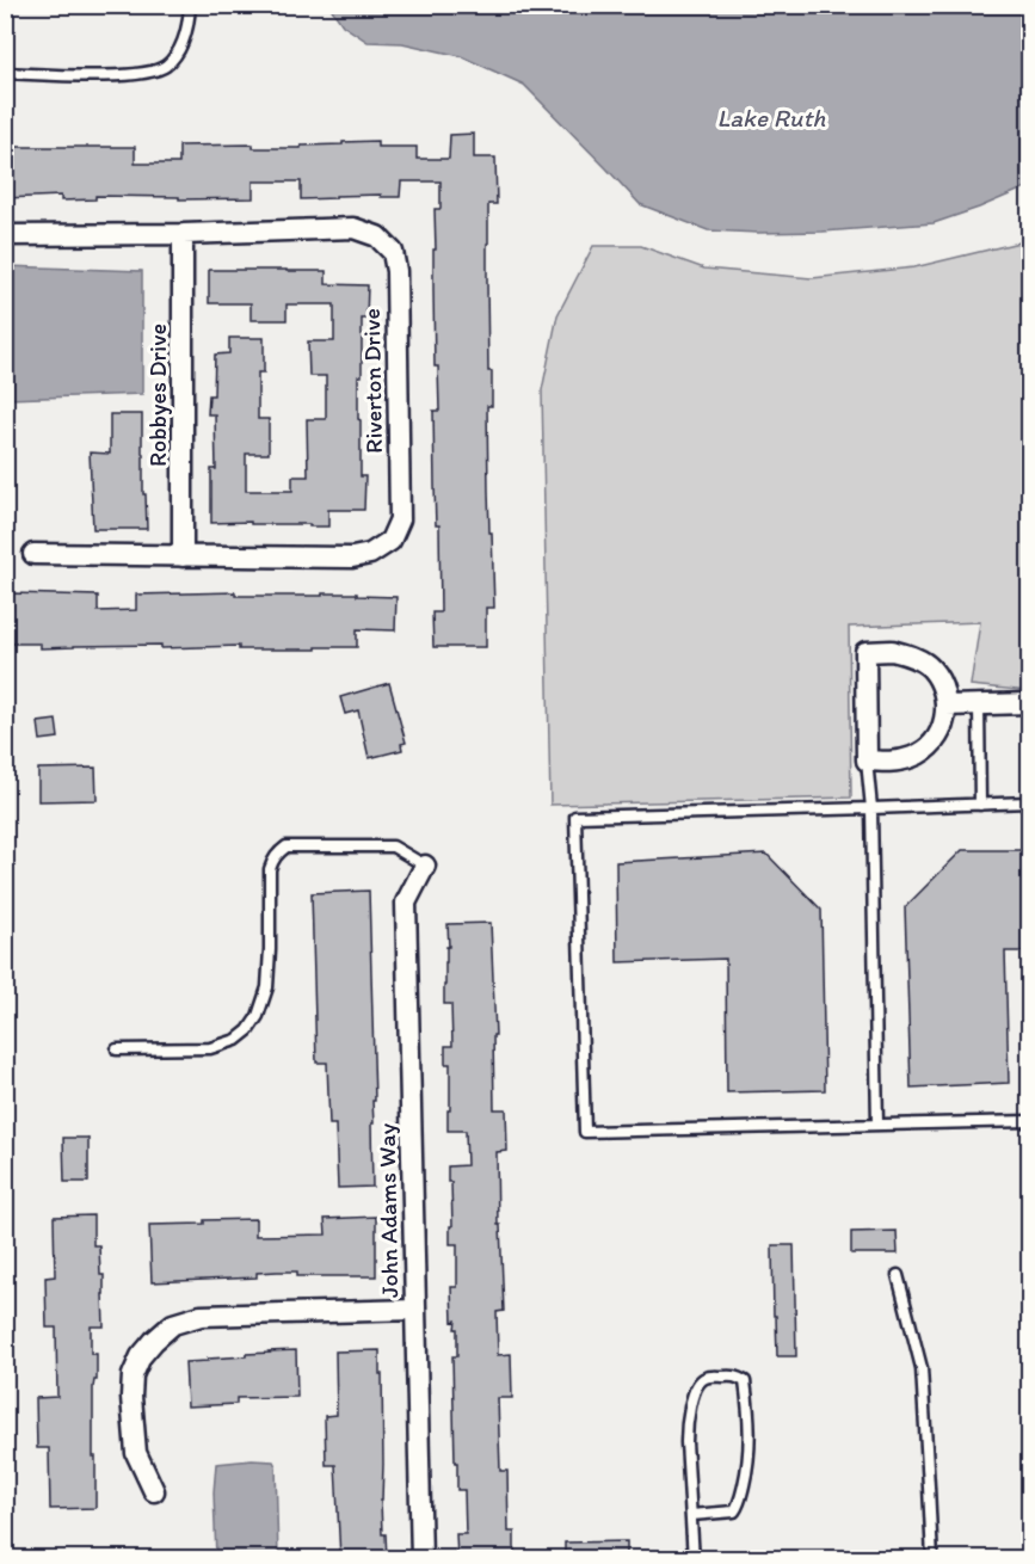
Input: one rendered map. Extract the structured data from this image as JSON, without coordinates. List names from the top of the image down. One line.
{"streets":{"street":["Riverton Drive","Robbyes Drive","John Adams Way"]},"crossings":[["Riverton Drive","Robbyes Drive"]],"water":["Lake Ruth"]}
